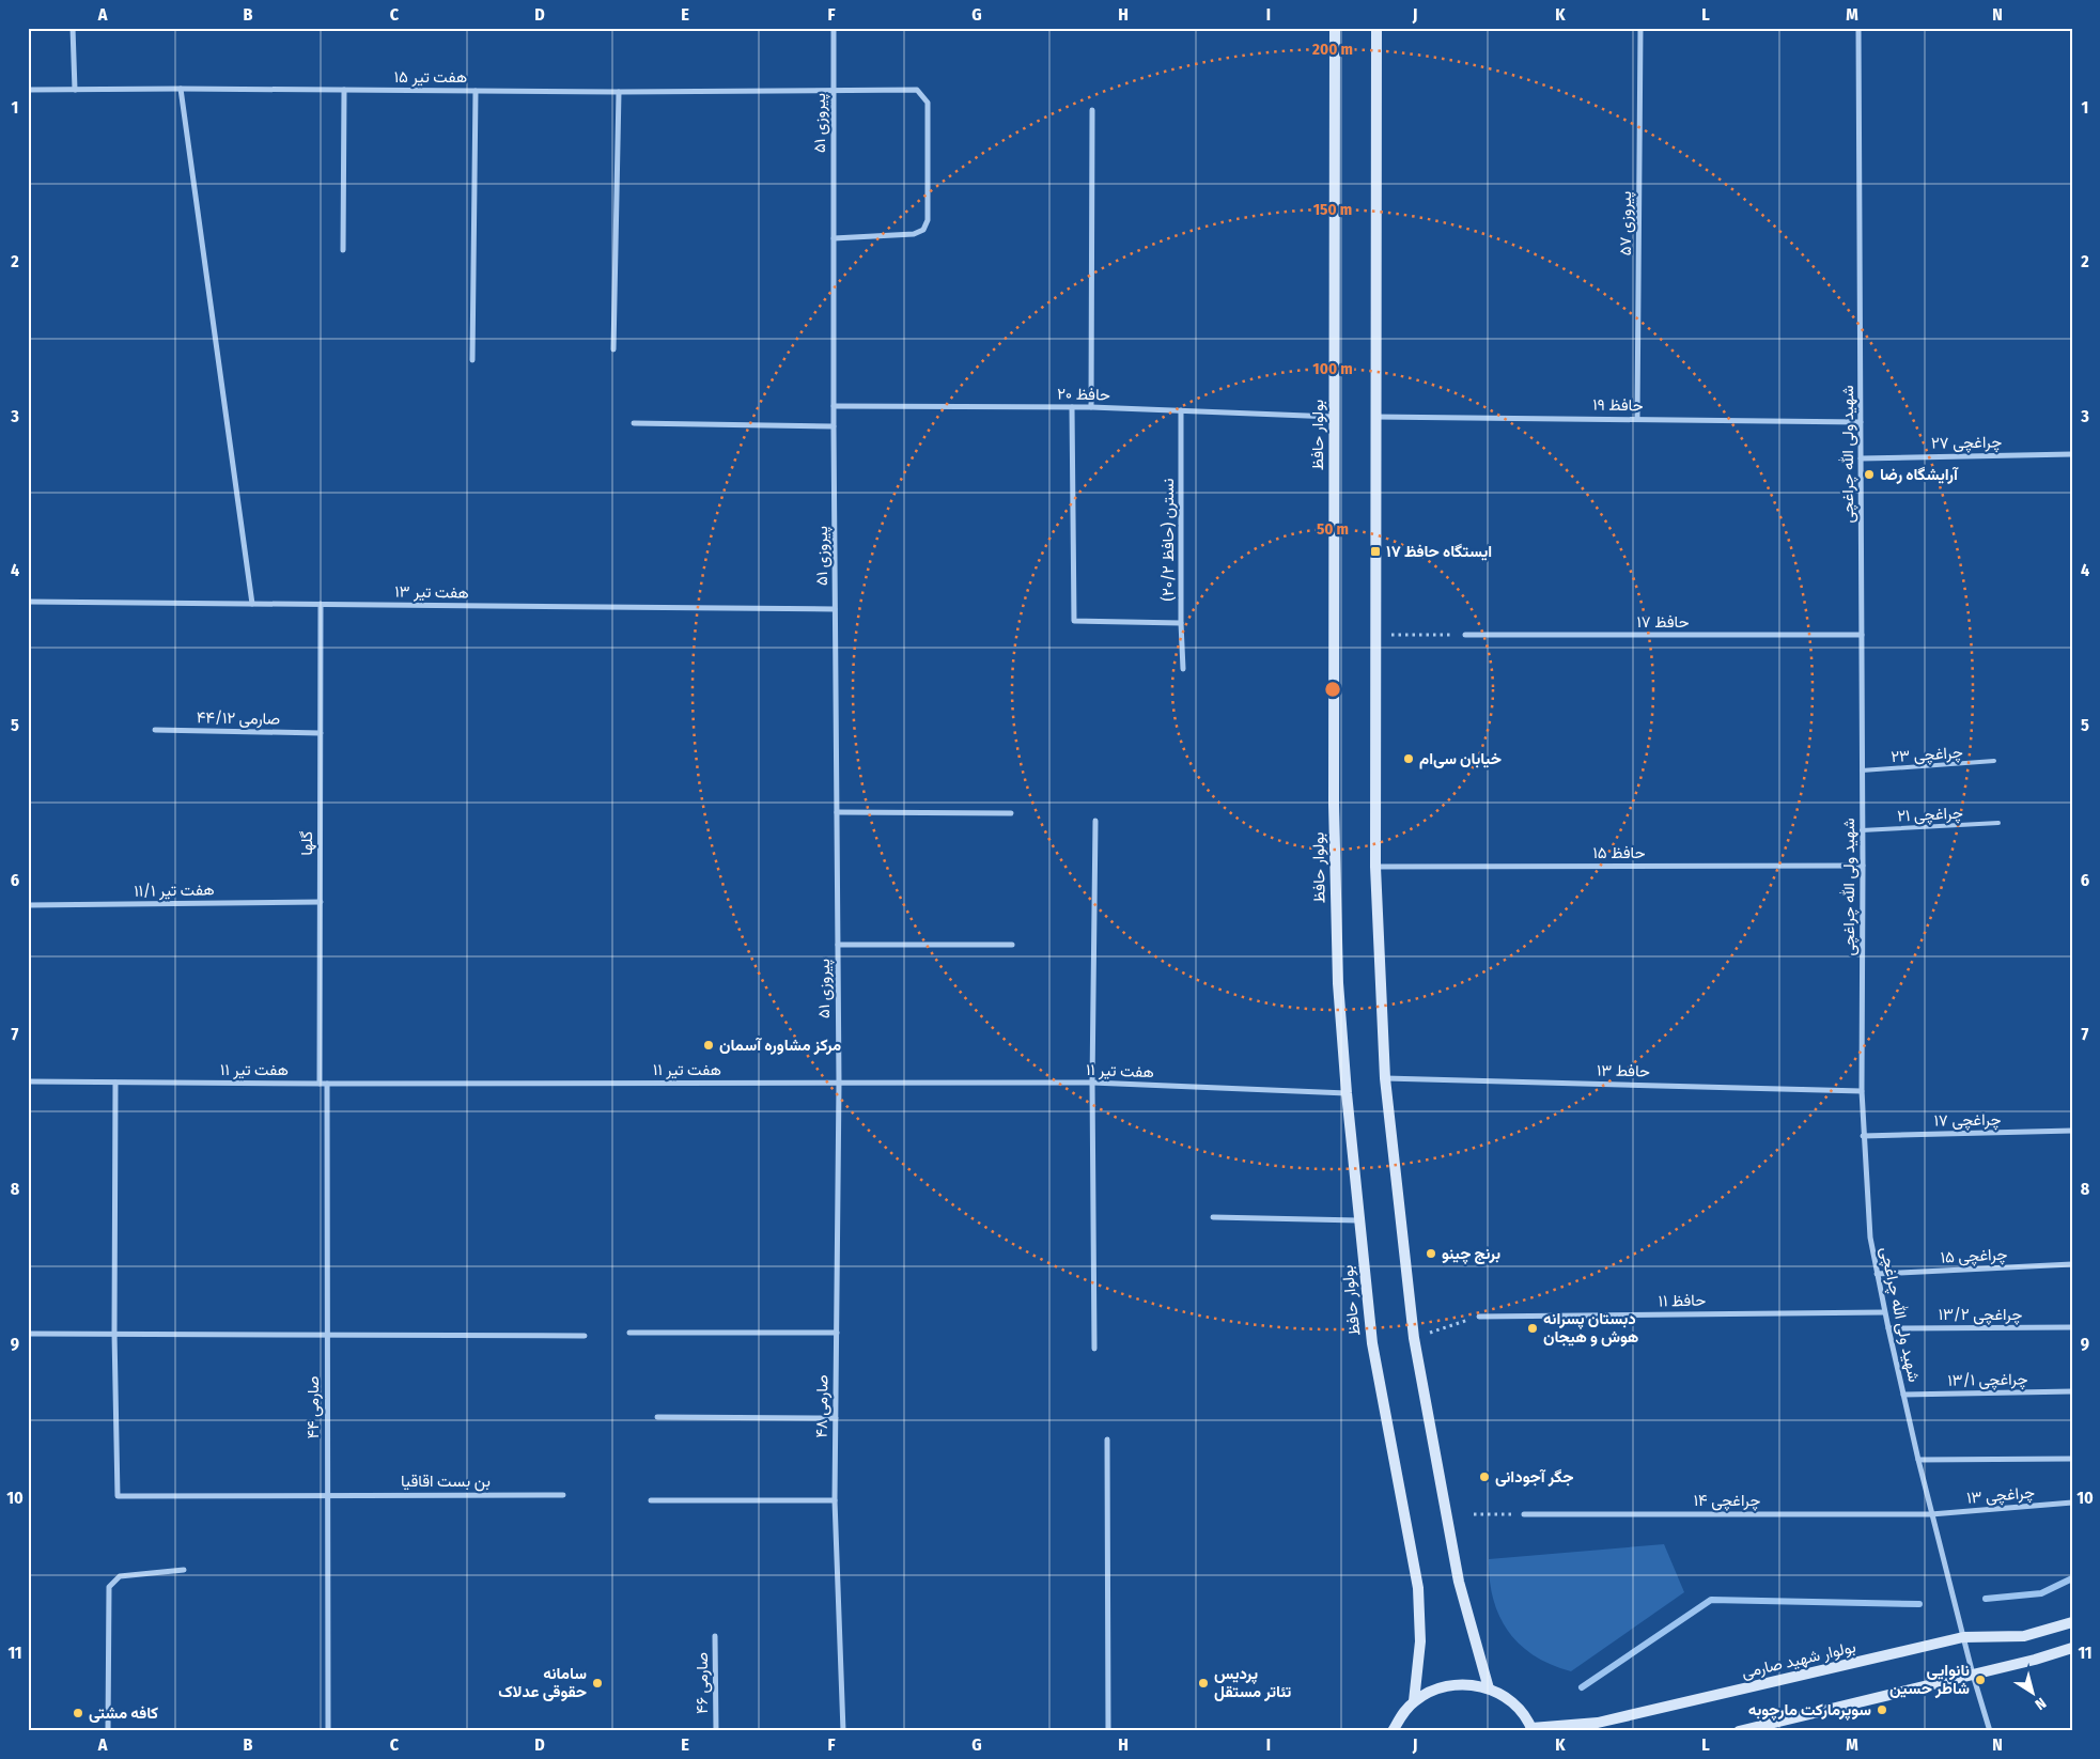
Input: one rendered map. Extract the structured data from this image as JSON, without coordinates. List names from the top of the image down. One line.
{"streets":{"street":["هفت تیر ۱۵","پیروزی ۵۱","پیروزی ۵۷","حافظ ۲۰","حافظ ۱۹","بولوار حافظ","چراغچی ۲۷","شهید ولی الله چراغچی","نسترن (حافظ ۲۰/۲)","هفت تیر ۱۳","حافظ ۱۷","صارمی ۴۴/۱۲","گلها","حافظ ۱۵","هفت تیر ۱۱/۱","هفت تیر ۱۱","حافط ۱۳","چراغچی ۱۷","چراغچی ۱۵","حافظ ۱۱","چراغچی ۱۳/۲","چراغچی ۱۳/۱","صارمی ۴۸","صارمی ۴۴","بن بست اقاقیا","چراغچی ۱۳","چراغچی ۱۴","بولوار شهید صارمی","صارمی ۴۶"],"lane":["چراغچی ۲۳","چراغچی ۲۱"]},"crossings":[["هفت تیر ۱۵","پیروزی ۵۱"],["پیروزی ۵۱","حافظ ۲۰"],["پیروزی ۵۱","هفت تیر ۱۳"],["پیروزی ۵۱","هفت تیر ۱۱"],["پیروزی ۵۱","صارمی ۴۸"],["پیروزی ۵۷","حافظ ۱۹"],["حافظ ۲۰","بولوار حافظ"],["حافظ ۲۰","نسترن (حافظ ۲۰/۲)"],["حافظ ۱۹","شهید ولی الله چراغچی"],["بولوار حافظ","هفت تیر ۱۱"],["چراغچی ۲۷","شهید ولی الله چراغچی"],["شهید ولی الله چراغچی","حافظ ۱۷"],["شهید ولی الله چراغچی","چراغچی ۲۳"],["شهید ولی الله چراغچی","چراغچی ۲۱"],["شهید ولی الله چراغچی","حافظ ۱۵"],["شهید ولی الله چراغچی","حافط ۱۳"],["شهید ولی الله چراغچی","چراغچی ۱۷"],["شهید ولی الله چراغچی","چراغچی ۱۵"],["شهید ولی الله چراغچی","حافظ ۱۱"],["شهید ولی الله چراغچی","چراغچی ۱۳/۲"],["شهید ولی الله چراغچی","چراغچی ۱۳/۱"],["شهید ولی الله چراغچی","چراغچی ۱۳"],["شهید ولی الله چراغچی","چراغچی ۱۴"],["شهید ولی الله چراغچی","بولوار شهید صارمی"],["هفت تیر ۱۳","گلها"],["صارمی ۴۴/۱۲","گلها"],["گلها","هفت تیر ۱۱/۱"],["گلها","هفت تیر ۱۱"],["هفت تیر ۱۱","صارمی ۴۸"],["هفت تیر ۱۱","صارمی ۴۴"],["صارمی ۴۴","بن بست اقاقیا"],["چراغچی ۱۳","چراغچی ۱۴"]],"places":{"other":["آرایشگاه رضا","خیابان سی‌ام","مرکز مشاوره آسمان","برنج چینو","دبستان پسرانه هوش و هیجان","جگر آجودانی","نانوایی شاطر حسین","سامانه حقوقی عدلاک","پردیس تئاتر مستقل","سوپرمارکت مارچوبه","کافه مشتی"],"transit":["ایستگاه حافظ ۱۷"]},"north":"bottom right","grid":{"columns":["A","B","C","D","E","F","G","H","I","J","K","L","M","N"],"rows":["1","2","3","4","5","6","7","8","9","10","11"]},"rings":["200 m","150 m","100 m","50 m"]}
